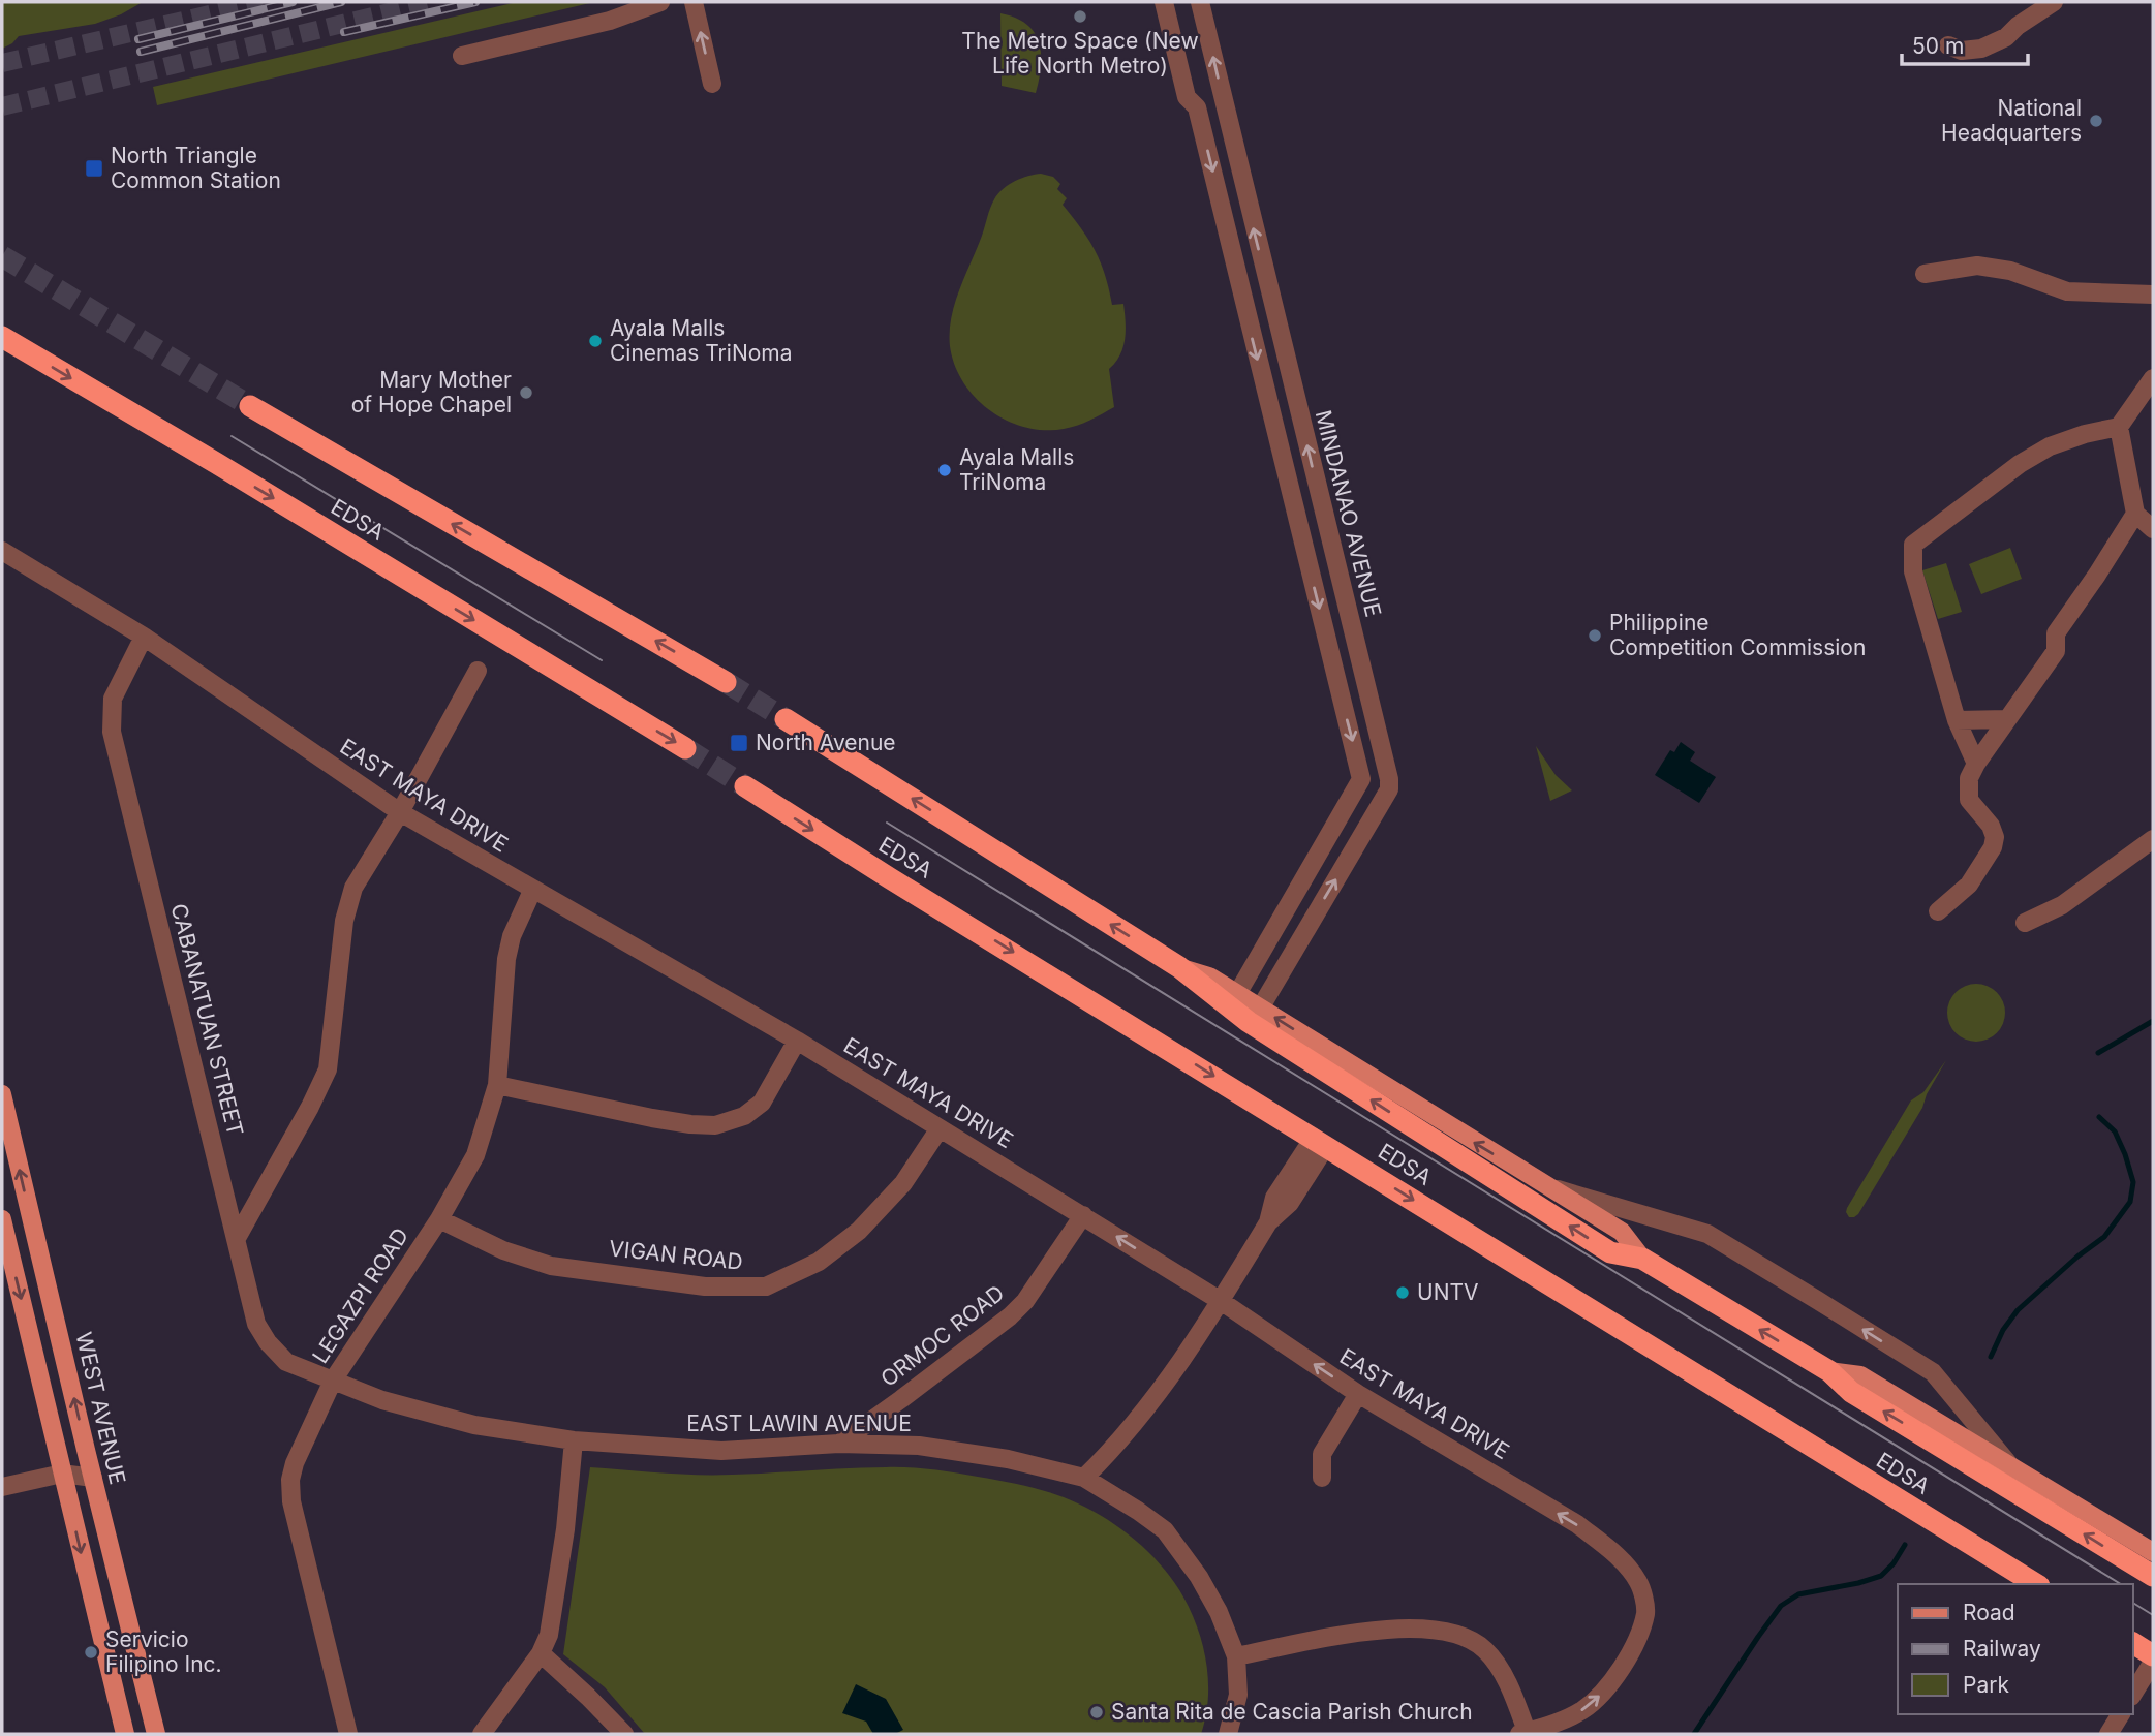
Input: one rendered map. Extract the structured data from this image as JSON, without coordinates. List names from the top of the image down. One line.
{"streets":{"highway":["EDSA"],"main road":["WEST AVENUE"],"street":["MINDANAO AVENUE","EAST MAYA DRIVE","CABANATUAN STREET","VIGAN ROAD","LEGAZPI ROAD","ORMOC ROAD","EAST LAWIN AVENUE"]},"crossings":[["MINDANAO AVENUE","EDSA"],["EAST MAYA DRIVE","CABANATUAN STREET"],["EAST MAYA DRIVE","VIGAN ROAD"],["EAST MAYA DRIVE","LEGAZPI ROAD"],["EAST MAYA DRIVE","ORMOC ROAD"],["CABANATUAN STREET","LEGAZPI ROAD"],["CABANATUAN STREET","EAST LAWIN AVENUE"],["VIGAN ROAD","LEGAZPI ROAD"],["LEGAZPI ROAD","EAST LAWIN AVENUE"],["ORMOC ROAD","EAST LAWIN AVENUE"]],"places":{"other":["The Metro Space (New Life North Metro)","National Headquarters","Ayala Malls Cinemas TriNoma","Mary Mother of Hope Chapel","Ayala Malls TriNoma","Philippine Competition Commission","UNTV","Servicio Filipino Inc.","Santa Rita de Cascia Parish Church"],"transit":["North Triangle Common Station","North Avenue"]},"legend":["Road","Railway","Park"],"scale_bar":"50 m"}
